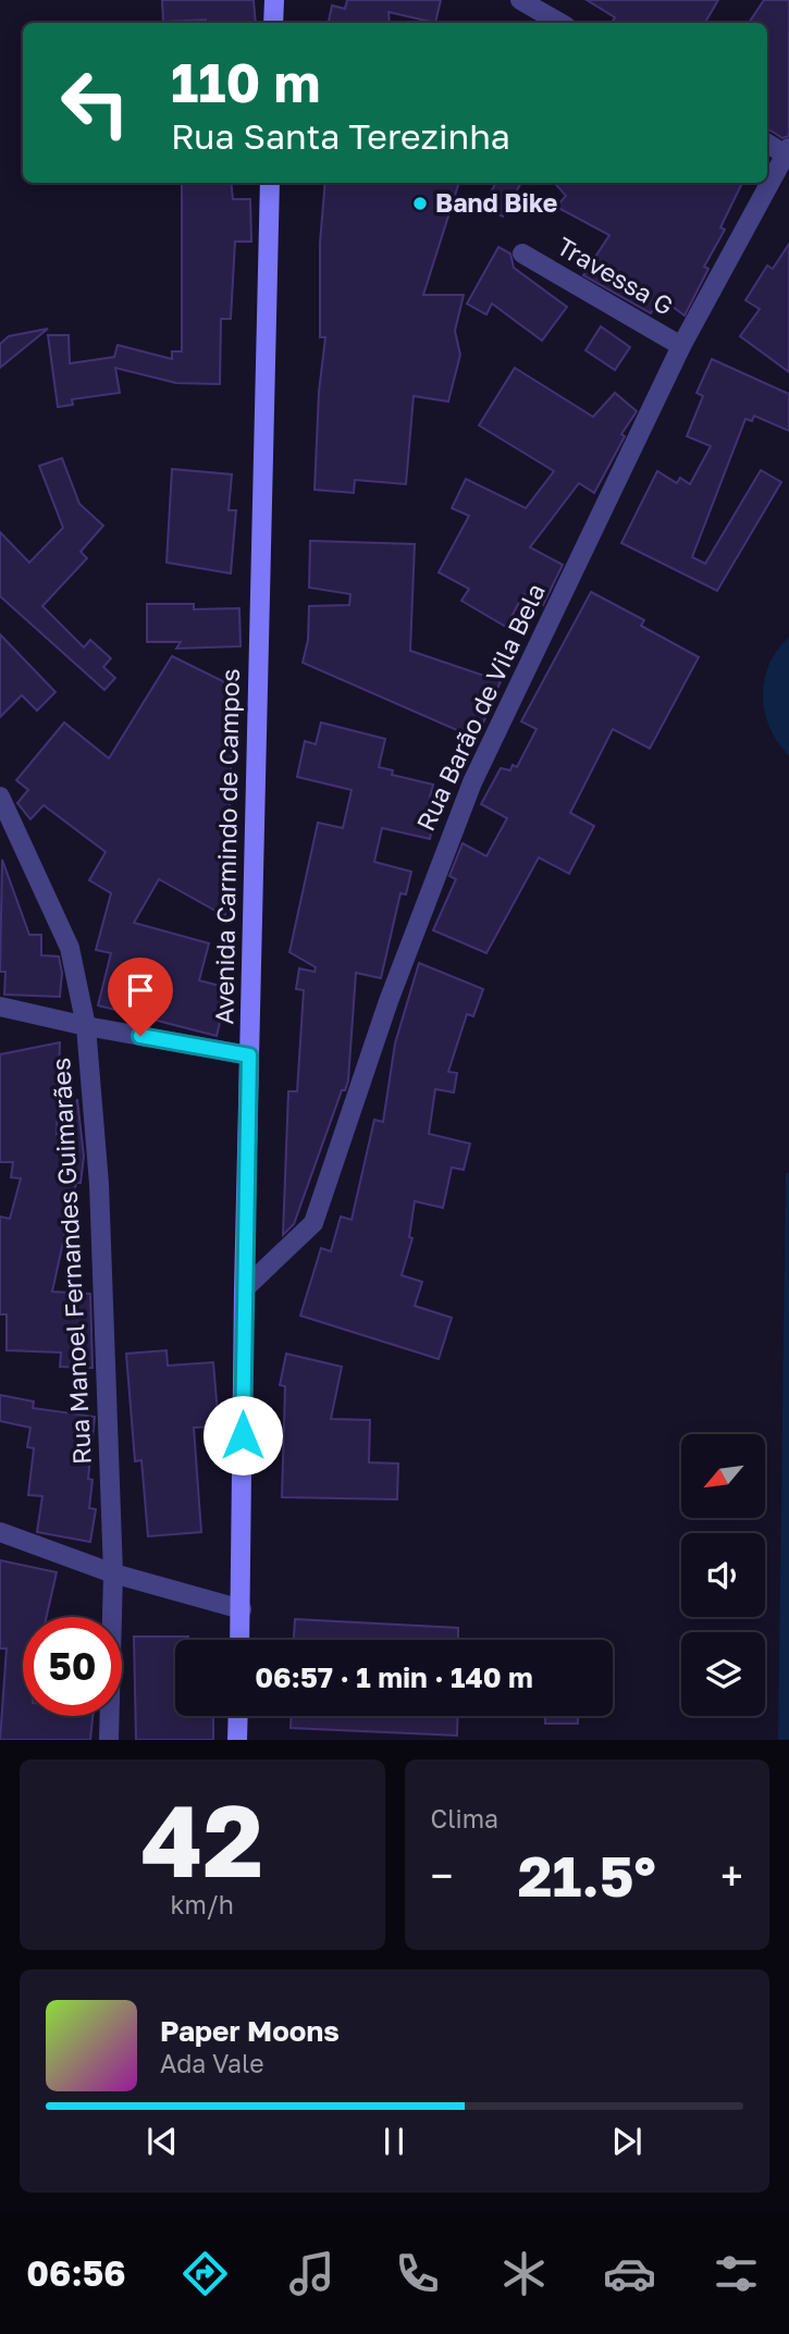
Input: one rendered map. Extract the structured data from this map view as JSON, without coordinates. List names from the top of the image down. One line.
{"streets":{"main road":["Avenida Carmindo de Campos"],"street":["Travessa G","Rua Barão de Vila Bela","Rua Manoel Fernandes Guimarães"]},"crossings":[["Travessa G","Rua Barão de Vila Bela"],["Rua Barão de Vila Bela","Avenida Carmindo de Campos"]],"places":["Band Bike"],"north":"bottom left","page":{"turn":["110 m","Rua Santa Terezinha"],"limit":"50","trip":"06:57 · 1 min · 140 m","tile":[["42","km/h"],"Clima"],"heat":["−","21.5°","+"],"song":["Paper Moons","Ada Vale"],"tabs":"06:56"}}
